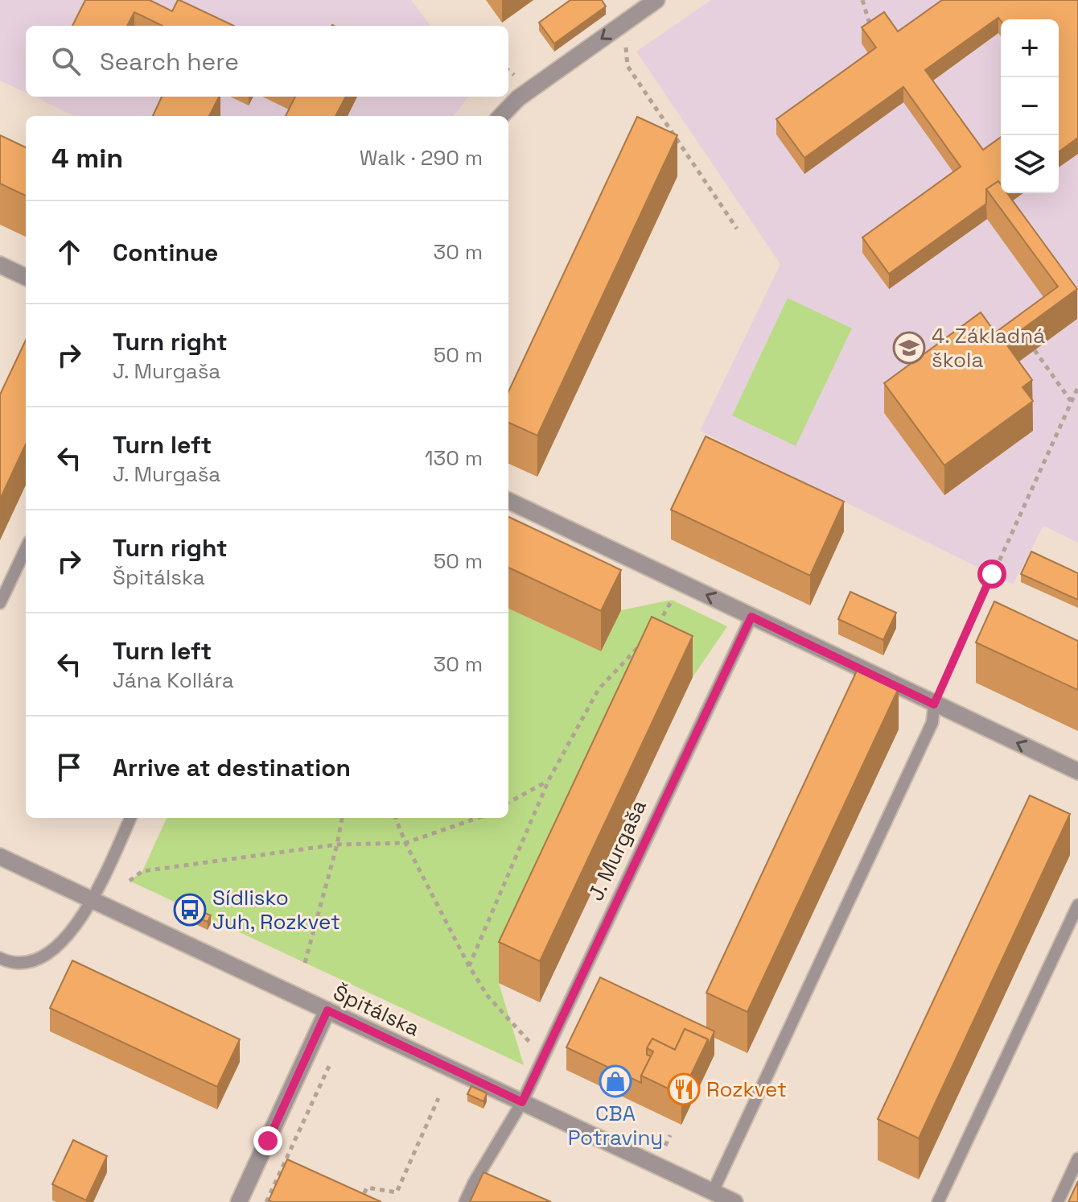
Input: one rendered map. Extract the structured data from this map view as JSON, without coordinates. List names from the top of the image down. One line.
{"streets":{"street":["Špitálska"],"lane":["J. Murgaša"]},"crossings":[["J. Murgaša","Špitálska"]],"places":{"school or university":["4. Základná škola"],"bus stop":["Sídlisko Juh, Rozkvet"],"shop":["CBA Potraviny"],"restaurant":["Rozkvet"]},"page":{"map_buttons":["+","−"],"search":"Search here","heading":["4 min","Walk · 290 m"],"list":[["Continue","30 m"],["Turn right","J. Murgaša","50 m"],["Turn left","J. Murgaša","130 m"],["Turn right","Špitálska","50 m"],["Turn left","Jána Kollára","30 m"],"Arrive at destination"]}}
